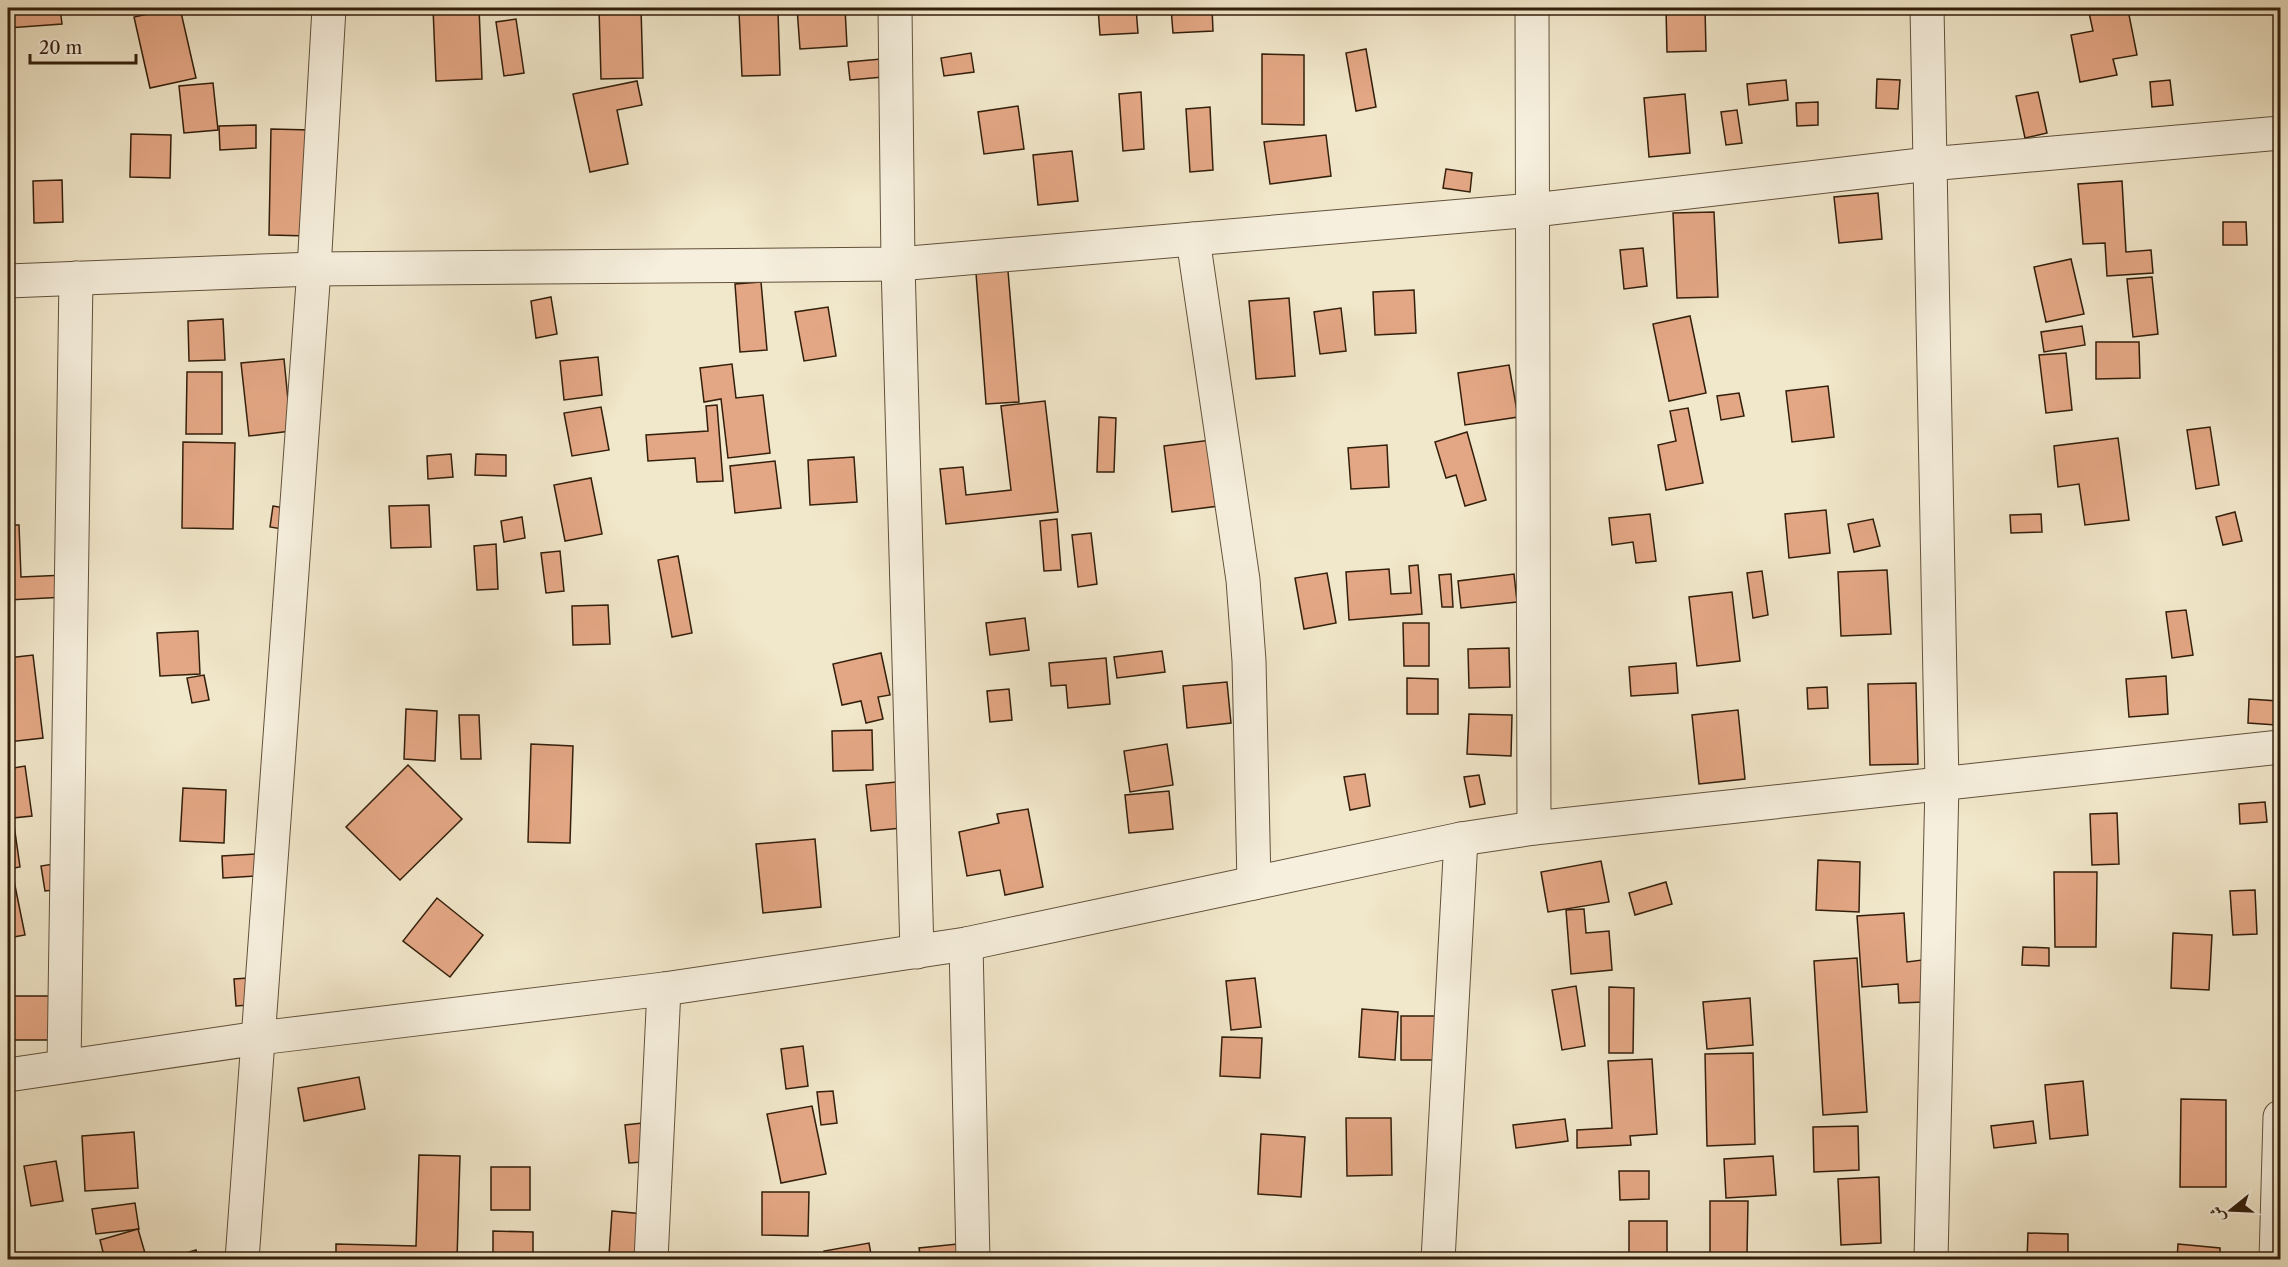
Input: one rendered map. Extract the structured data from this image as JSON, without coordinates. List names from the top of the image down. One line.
{"scale_bar":"20 m","north":"left"}
